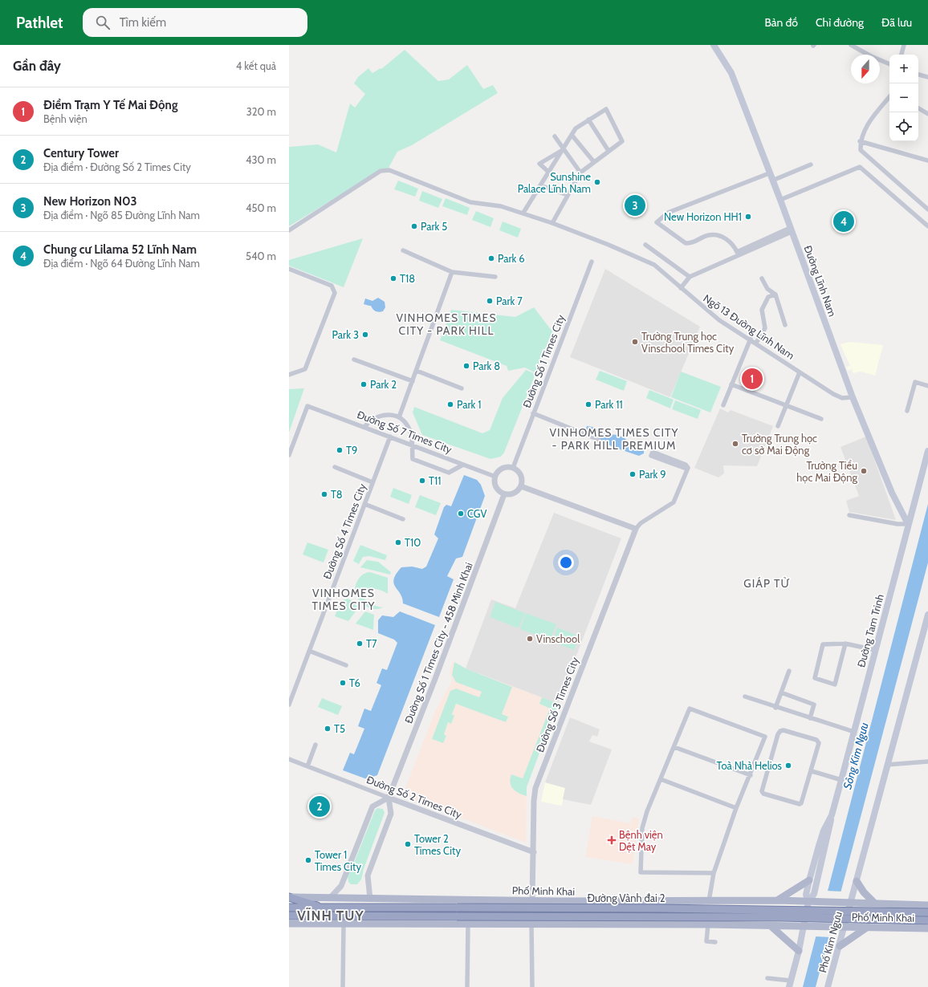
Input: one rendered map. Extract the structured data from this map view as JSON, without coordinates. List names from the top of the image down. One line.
{"streets":{"highway":["Đường Vành đai 2"],"main road":["Đường Lĩnh Nam","Đường Tam Trinh","Phố Minh Khai","Phố Kim Ngưu"],"street":["Ngõ 13 Đường Lĩnh Nam","Đường Số 1 Times City","Đường Số 7 Times City","Đường Số 4 Times City","Đường Số 1 Times City - 458 Minh Khai","Đường Số 3 Times City","Đường Số 2 Times City"]},"crossings":[["Đường Lĩnh Nam","Ngõ 13 Đường Lĩnh Nam"],["Đường Lĩnh Nam","Đường Tam Trinh"],["Đường Số 1 Times City","Đường Số 7 Times City"],["Đường Số 1 Times City","Đường Số 1 Times City - 458 Minh Khai"],["Đường Số 7 Times City","Đường Số 4 Times City"],["Đường Số 7 Times City","Đường Số 1 Times City - 458 Minh Khai"],["Đường Tam Trinh","Phố Minh Khai"],["Đường Số 1 Times City - 458 Minh Khai","Đường Số 2 Times City"],["Đường Số 1 Times City - 458 Minh Khai","Phố Minh Khai"],["Đường Số 3 Times City","Đường Số 2 Times City"],["Đường Số 3 Times City","Phố Minh Khai"],["Phố Minh Khai","Phố Kim Ngưu"]],"districts":["VINHOMES TIMES CITY - PARK HILL","VINHOMES TIMES CITY - PARK HILL PREMIUM","GIÁP TỬ","VINHOMES TIMES CITY","VĨNH TUY"],"water":["Sông Kim Ngưu"],"places":{"other":["Sunshine Palace Lĩnh Nam","New Horizon HH1","Park 5","Park 6","T18","Park 7","Park 3","Trường Trung học Vinschool Times City","Park 8","Park 2","Park 1","Park 11","Trường Trung học cơ sở Mai Động","T9","Trường Tiểu học Mai Động","Park 9","T11","T8","CGV","T10","Vinschool","T7","T6","T5","Toà Nhà Helios","Tower 2 Times City","Tower 1 Times City"],"health":["Bệnh viện Dệt May"]},"north":"bottom","page":{"header":"Pathlet","search":"Tìm kiếm","nav":["Bản đồ","Chỉ đường","Đã lưu"],"heading":["Gần đây","4 kết quả"],"map_buttons":["+","−"],"list":[{"mark":"1","name":"Điểm Trạm Y Tế Mai Động","note":"Bệnh viện","value":"320 m"},{"mark":"2","name":"Century Tower","note":"Địa điểm · Đường Số 2 Times City","value":"430 m"},{"mark":"3","name":"New Horizon N03","note":"Địa điểm · Ngõ 85 Đường Lĩnh Nam","value":"450 m"},{"mark":"4","name":"Chung cư Lilama 52 Lĩnh Nam","note":"Địa điểm · Ngõ 64 Đường Lĩnh Nam","value":"540 m"}],"pins":["3","4","1","2"]}}
